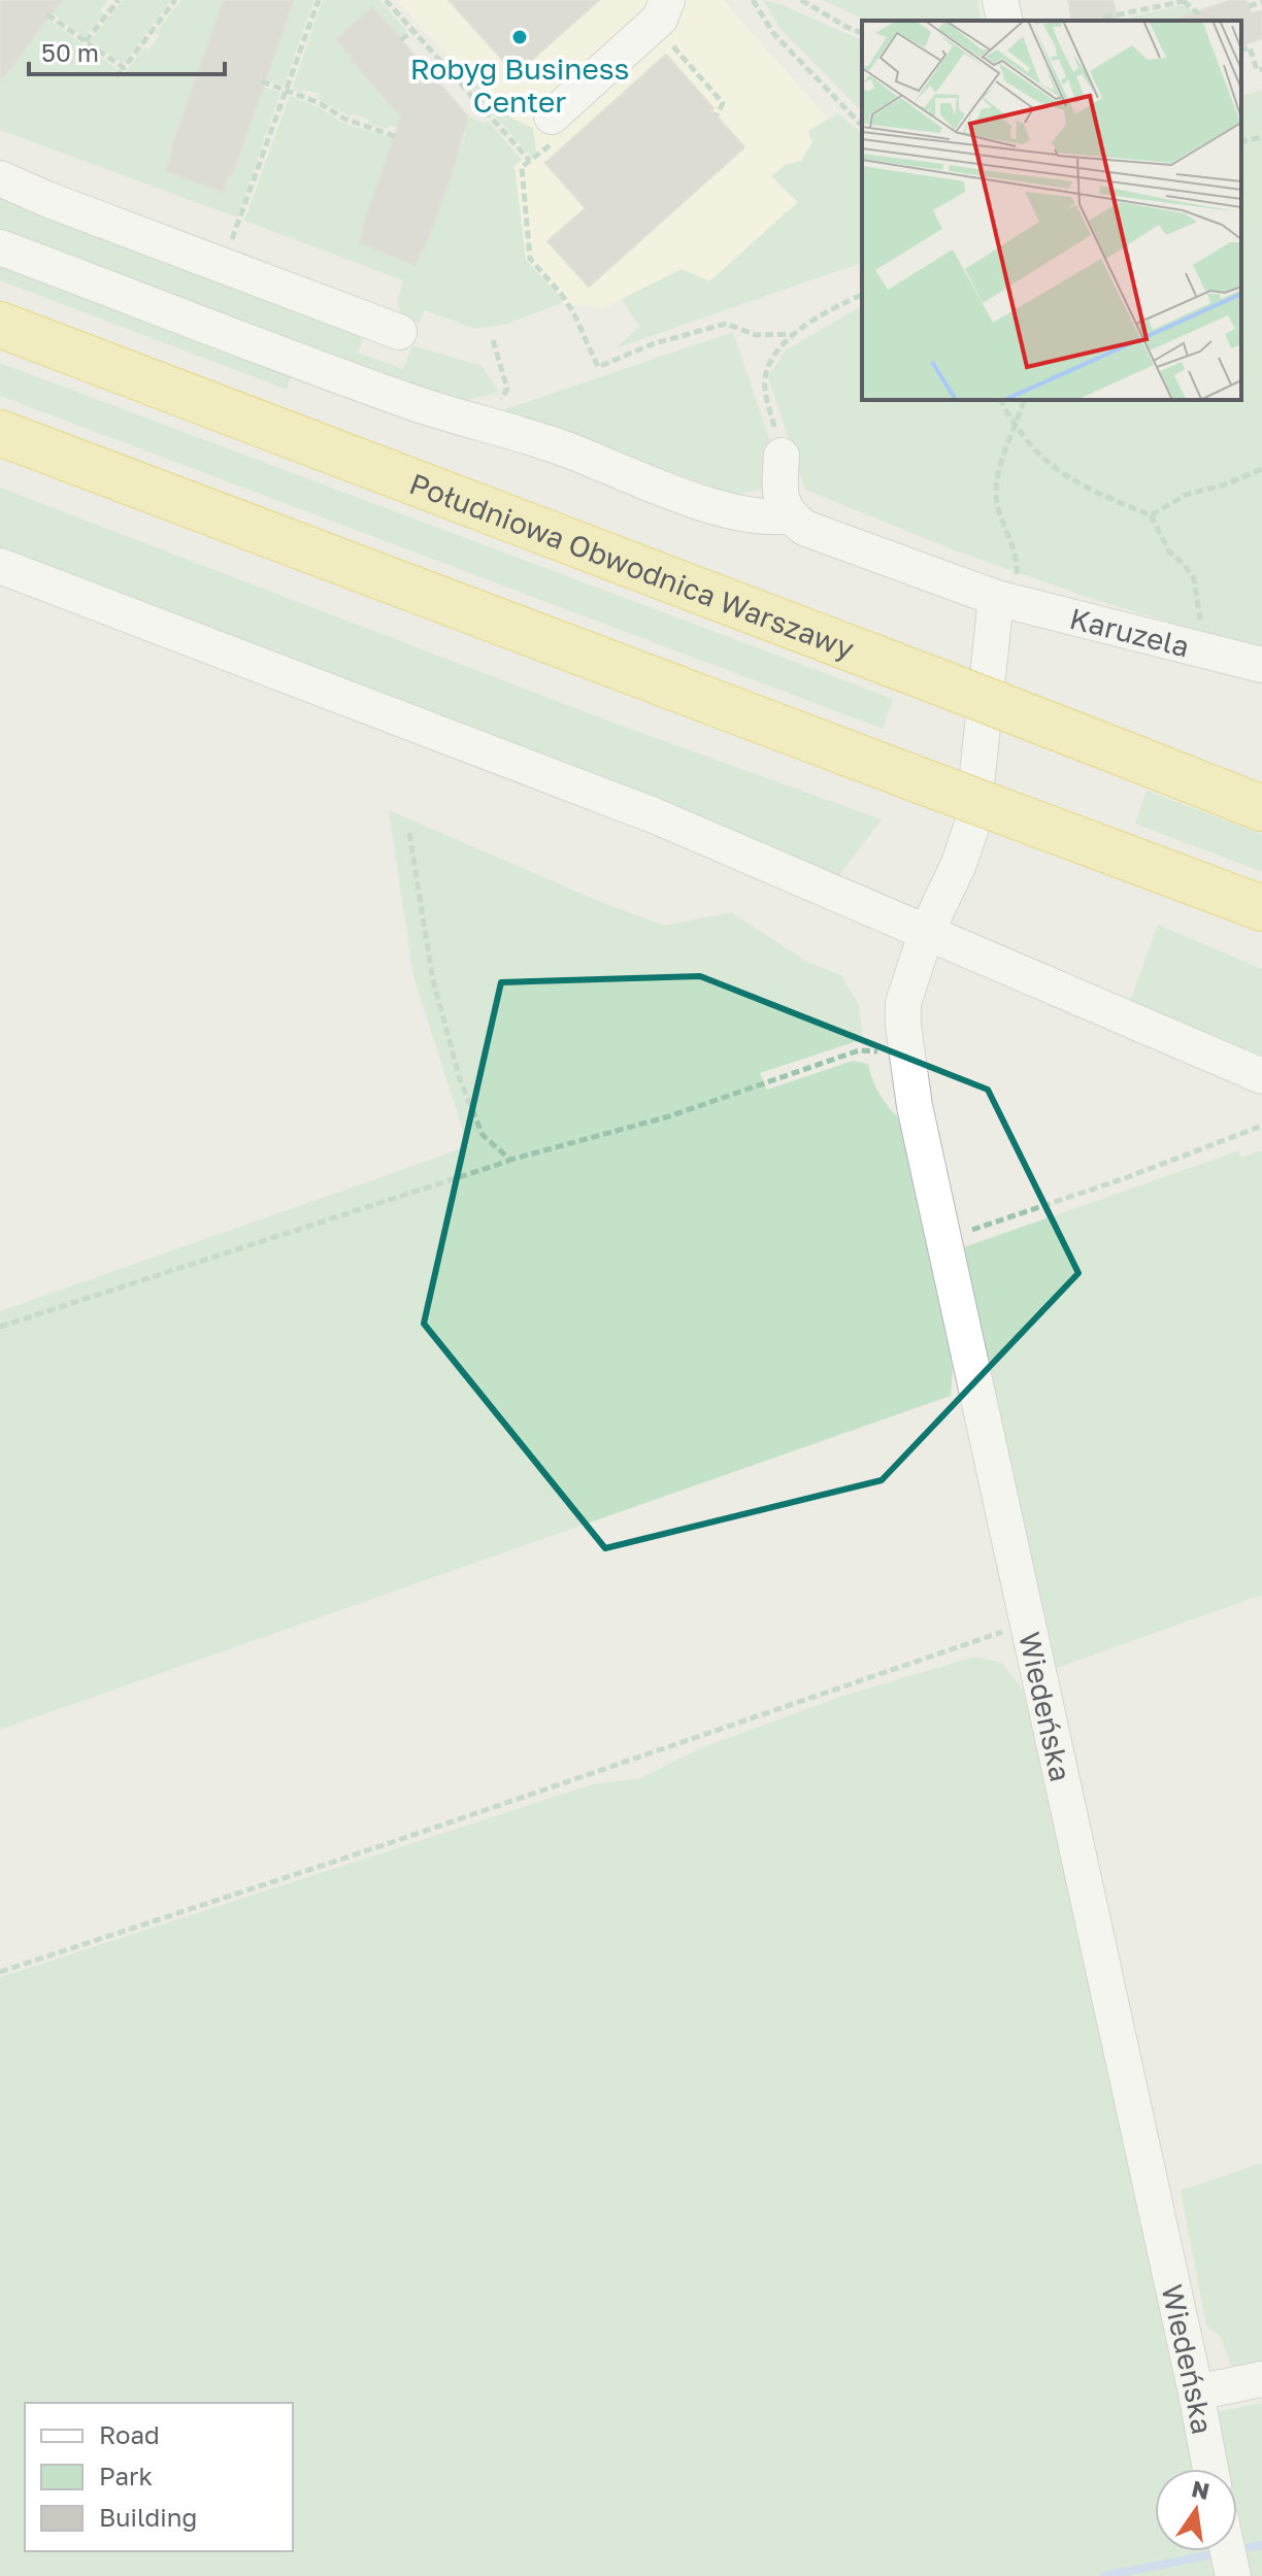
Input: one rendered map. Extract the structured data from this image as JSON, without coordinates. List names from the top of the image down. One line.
{"streets":{"highway":["Południowa Obwodnica Warszawy"],"street":["Karuzela","Wiedeńska"]},"crossings":[["Karuzela","Wiedeńska"]],"places":["Robyg Business Center"],"legend":["Road","Park","Building"],"scale_bar":"50 m","north":"top"}
